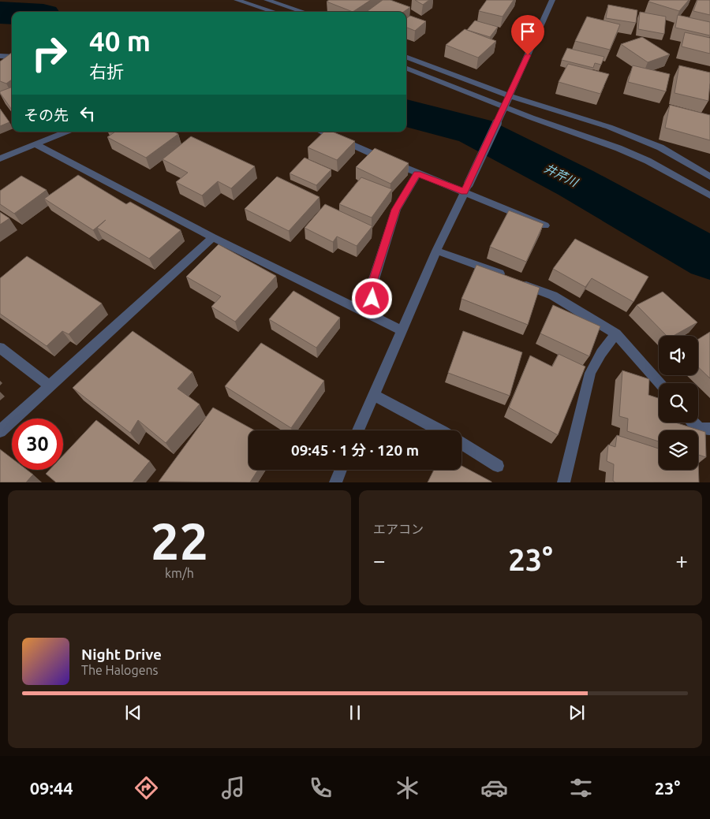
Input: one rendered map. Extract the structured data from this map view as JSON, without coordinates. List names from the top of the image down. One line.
{"water":["井芹川"],"page":{"turn":["40 m","右折"],"then":"その先","limit":"30","trip":"09:45 · 1 分 · 120 m","tile":[["22","km/h"],"エアコン"],"heat":["−","23°","+"],"song":["Night Drive","The Halogens"],"tabs":["09:44","23°"]}}
